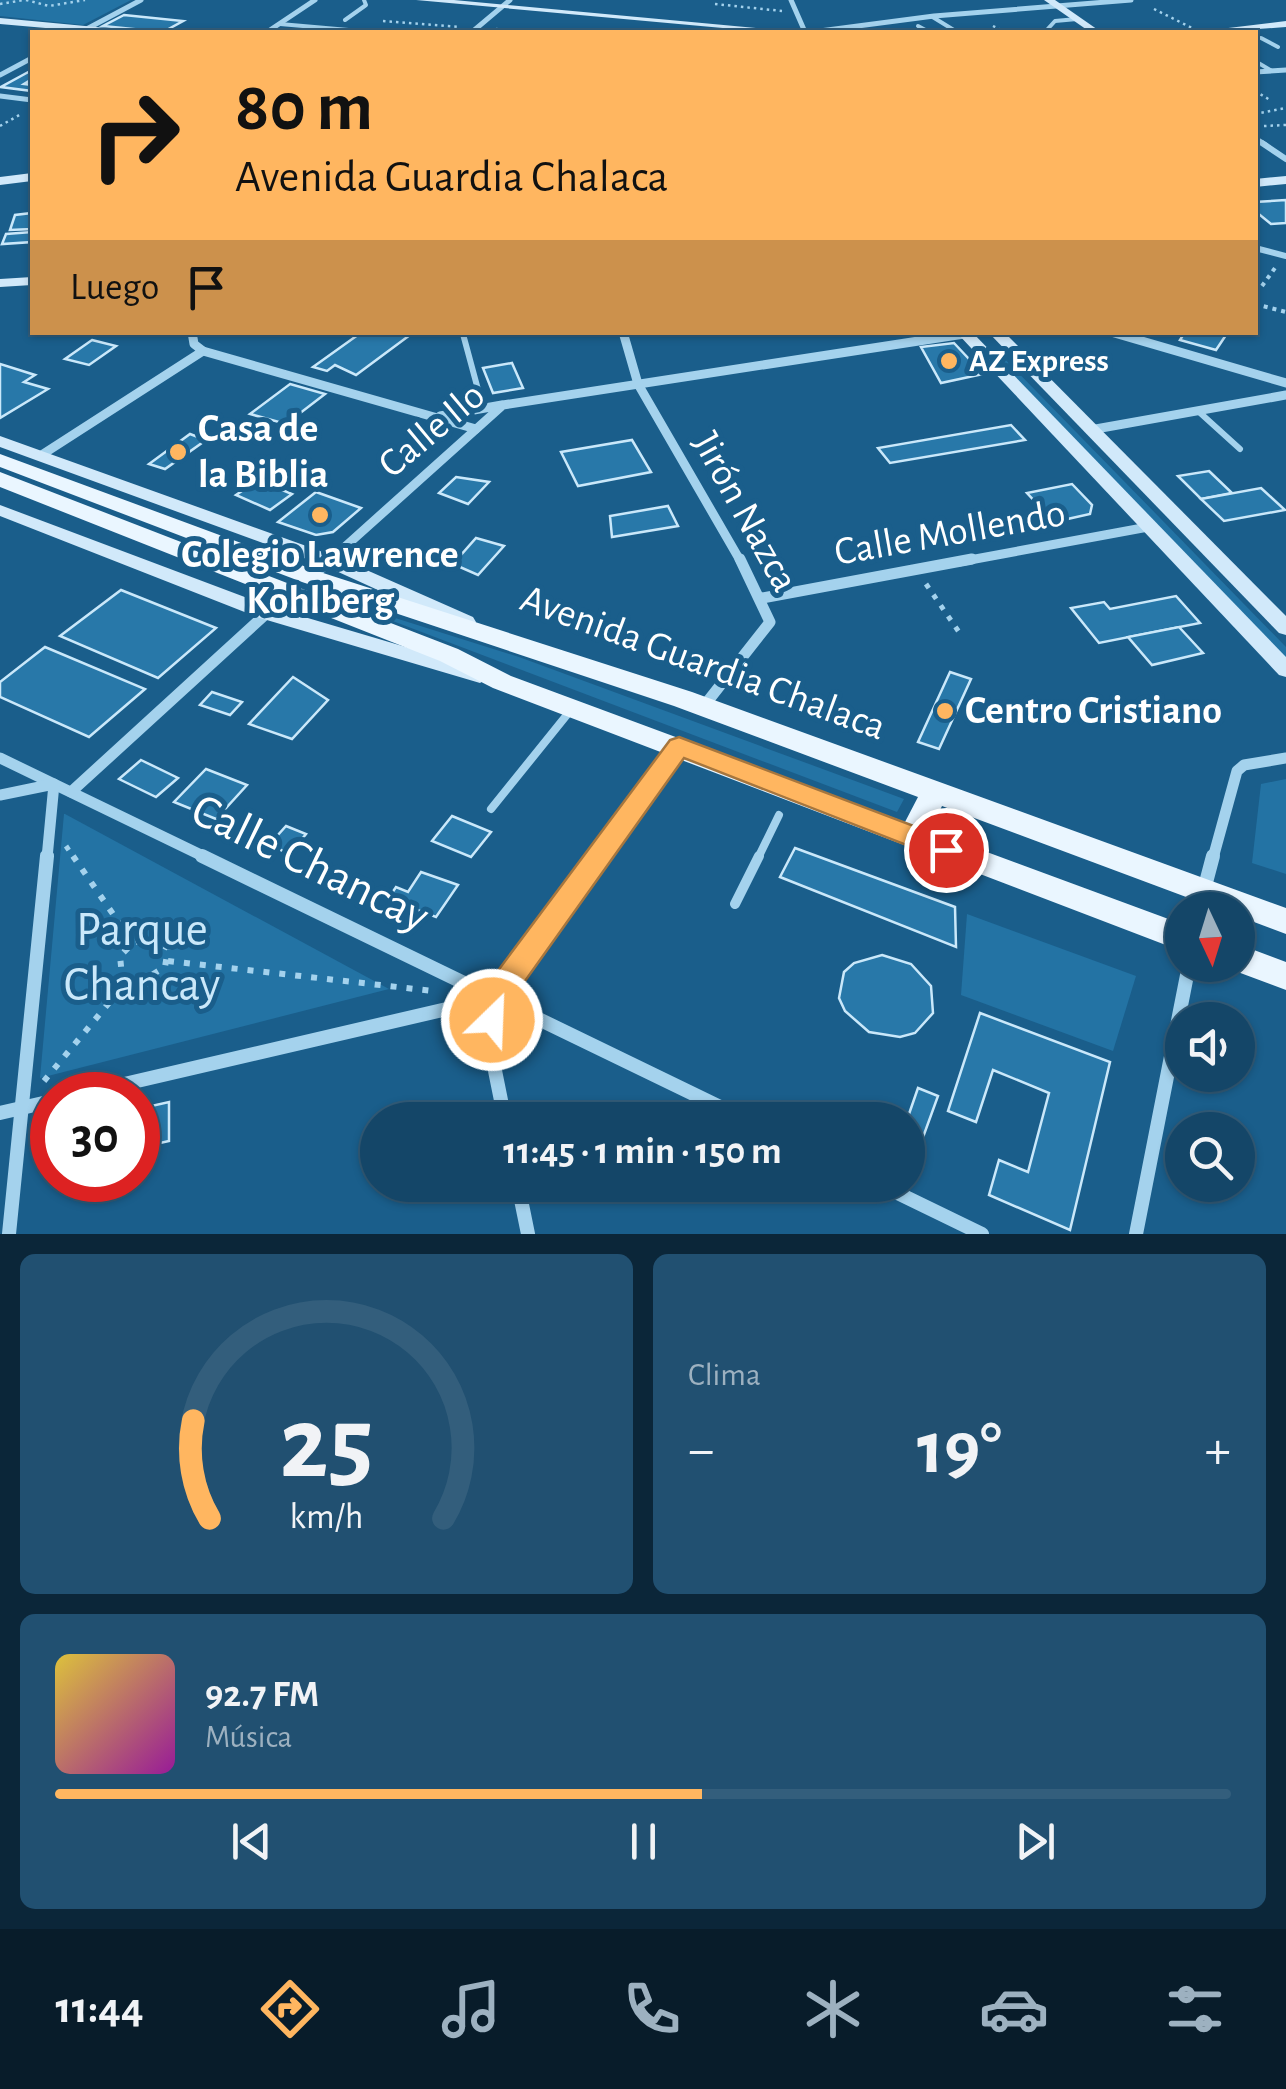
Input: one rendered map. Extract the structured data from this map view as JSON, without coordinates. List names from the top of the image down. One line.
{"streets":{"main road":["Avenida Guardia Chalaca"],"street":["Calle Ilo","Jirón Nazca","Calle Mollendo","Calle Chancay"]},"crossings":[["Calle Ilo","Jirón Nazca"],["Calle Ilo","Avenida Guardia Chalaca"],["Jirón Nazca","Calle Mollendo"],["Jirón Nazca","Avenida Guardia Chalaca"]],"parks":["Parque Chancay"],"places":["AZ Express","Casa de la Biblia","Colegio Lawrence Kohlberg","Centro Cristiano"],"north":"bottom","page":{"turn":["80 m","Avenida Guardia Chalaca"],"then":"Luego","limit":"30","trip":"11:45 · 1 min · 150 m","tile":"Clima","heat":["−","19°","+"],"song":["92.7 FM","Música"],"tabs":"11:44","gauge":["25","km/h"]}}
